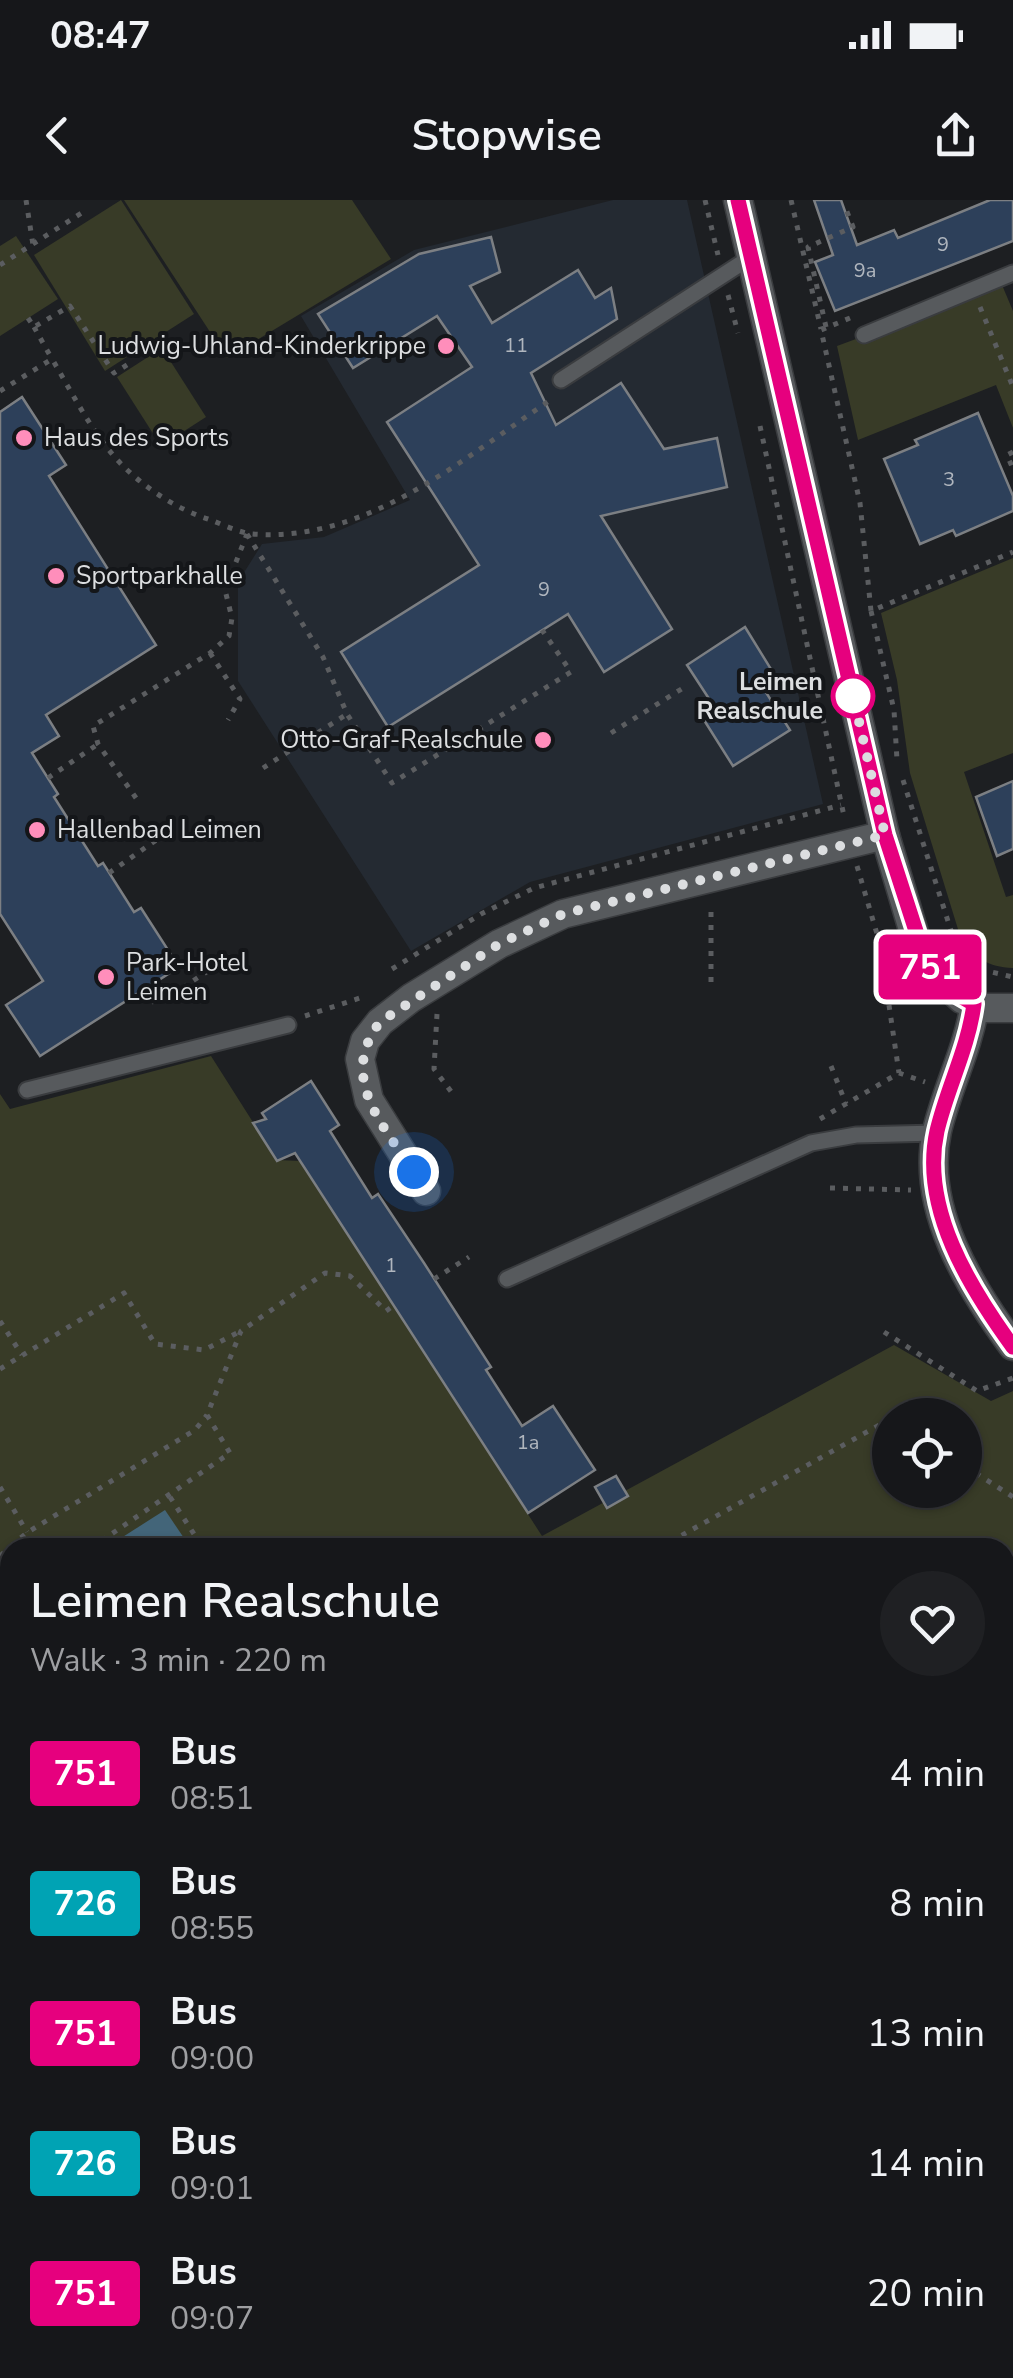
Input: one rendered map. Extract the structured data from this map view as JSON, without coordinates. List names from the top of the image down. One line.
{"places":["Ludwig-Uhland-Kinderkrippe","Haus des Sports","Sportparkhalle","Leimen Realschule","Otto-Graf-Realschule","Hallenbad Leimen","Park-Hotel Leimen"],"lines":["bus line 751"],"house_numbers":["9","9a","11","3","9","1","1a"],"page":{"status":"08:47","header":"Stopwise","on_map":"751","heading":["Leimen Realschule","Walk · 3 min · 220 m"],"list":[{"mark":"751","name":"Bus","note":"08:51","value":"4 min"},{"mark":"726","name":"Bus","note":"08:55","value":"8 min"},{"mark":"751","name":"Bus","note":"09:00","value":"13 min"},{"mark":"726","name":"Bus","note":"09:01","value":"14 min"},{"mark":"751","name":"Bus","note":"09:07","value":"20 min"}]}}
